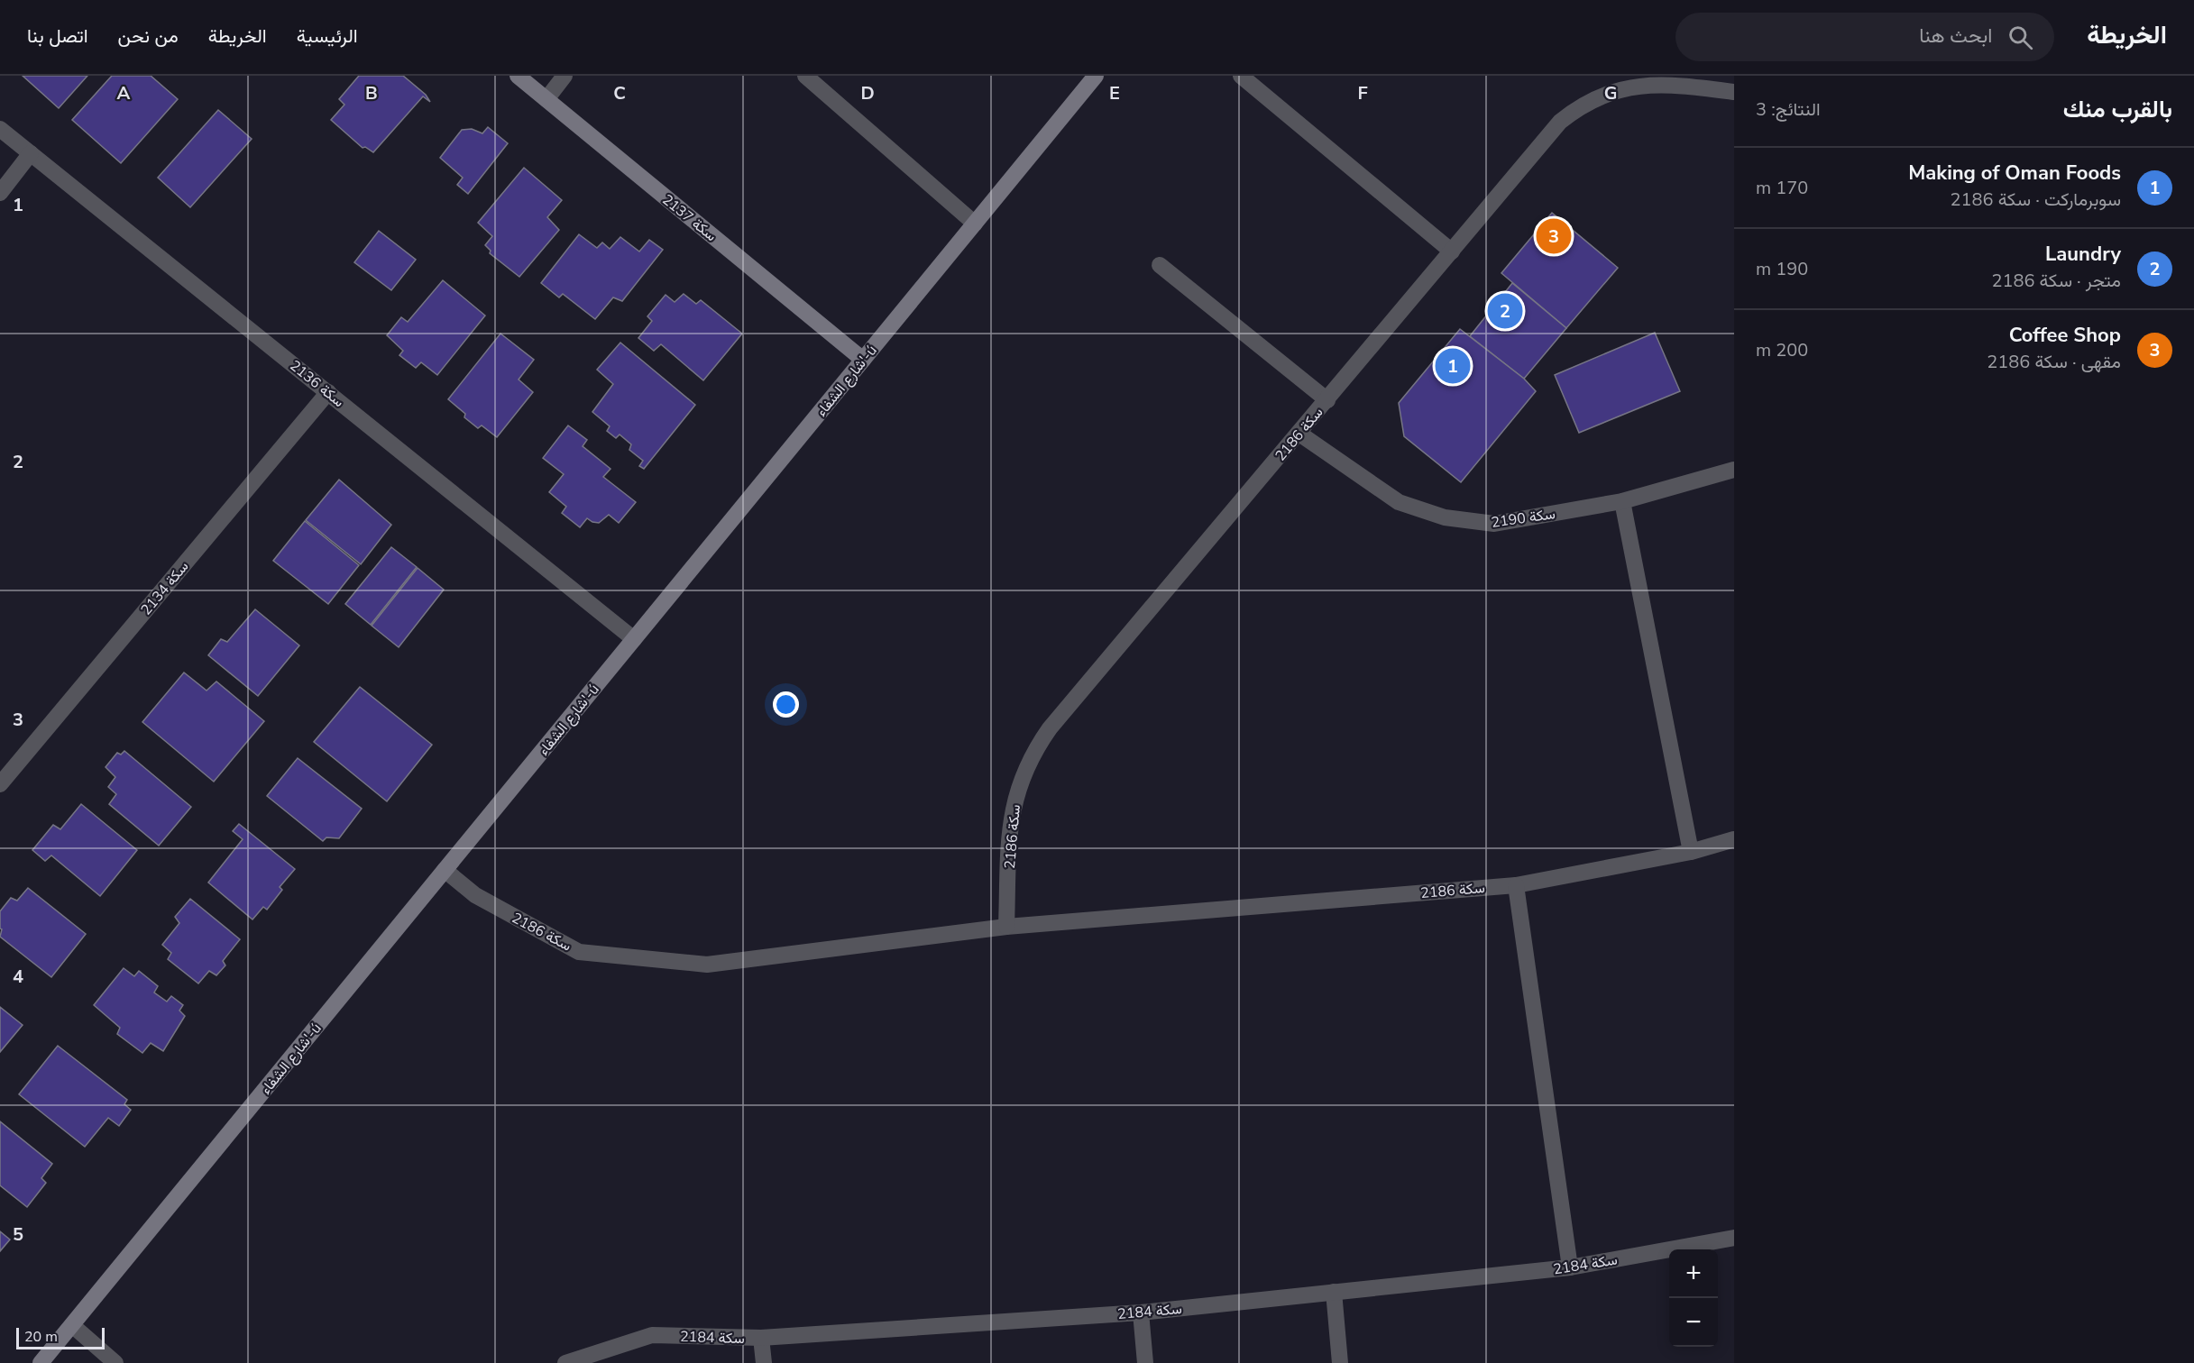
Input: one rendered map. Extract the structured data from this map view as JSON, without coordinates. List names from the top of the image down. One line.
{"streets":{"street":["سكة 2137","شارع الشفاء'-ú","سكة 2136","سكة 2186","سكة 2190","سكة 2134","سكة 2184"]},"crossings":[["سكة 2137","شارع الشفاء'-ú"],["شارع الشفاء'-ú","سكة 2136"],["شارع الشفاء'-ú","سكة 2186"],["سكة 2136","سكة 2134"],["سكة 2186","سكة 2190"]],"scale_bar":"20 m","page":{"header":"الخريطة","search":"ابحث هنا","nav":["الرئيسية","الخريطة","من نحن","اتصل بنا"],"heading":["بالقرب منك","النتائج: 3"],"list":[{"mark":"1","name":"Making of Oman Foods","note":"سوبرماركت · سكة 2186","value":"170 m"},{"mark":"2","name":"Laundry","note":"متجر · سكة 2186","value":"190 m"},{"mark":"3","name":"Coffee Shop","note":"مقهى · سكة 2186","value":"200 m"}],"pins":["3","2","1"],"map_buttons":["+","−"],"scale":"20 m"},"grid":{"columns":["A","B","C","D","E","F","G"],"rows":["1","2","3","4","5"]}}
